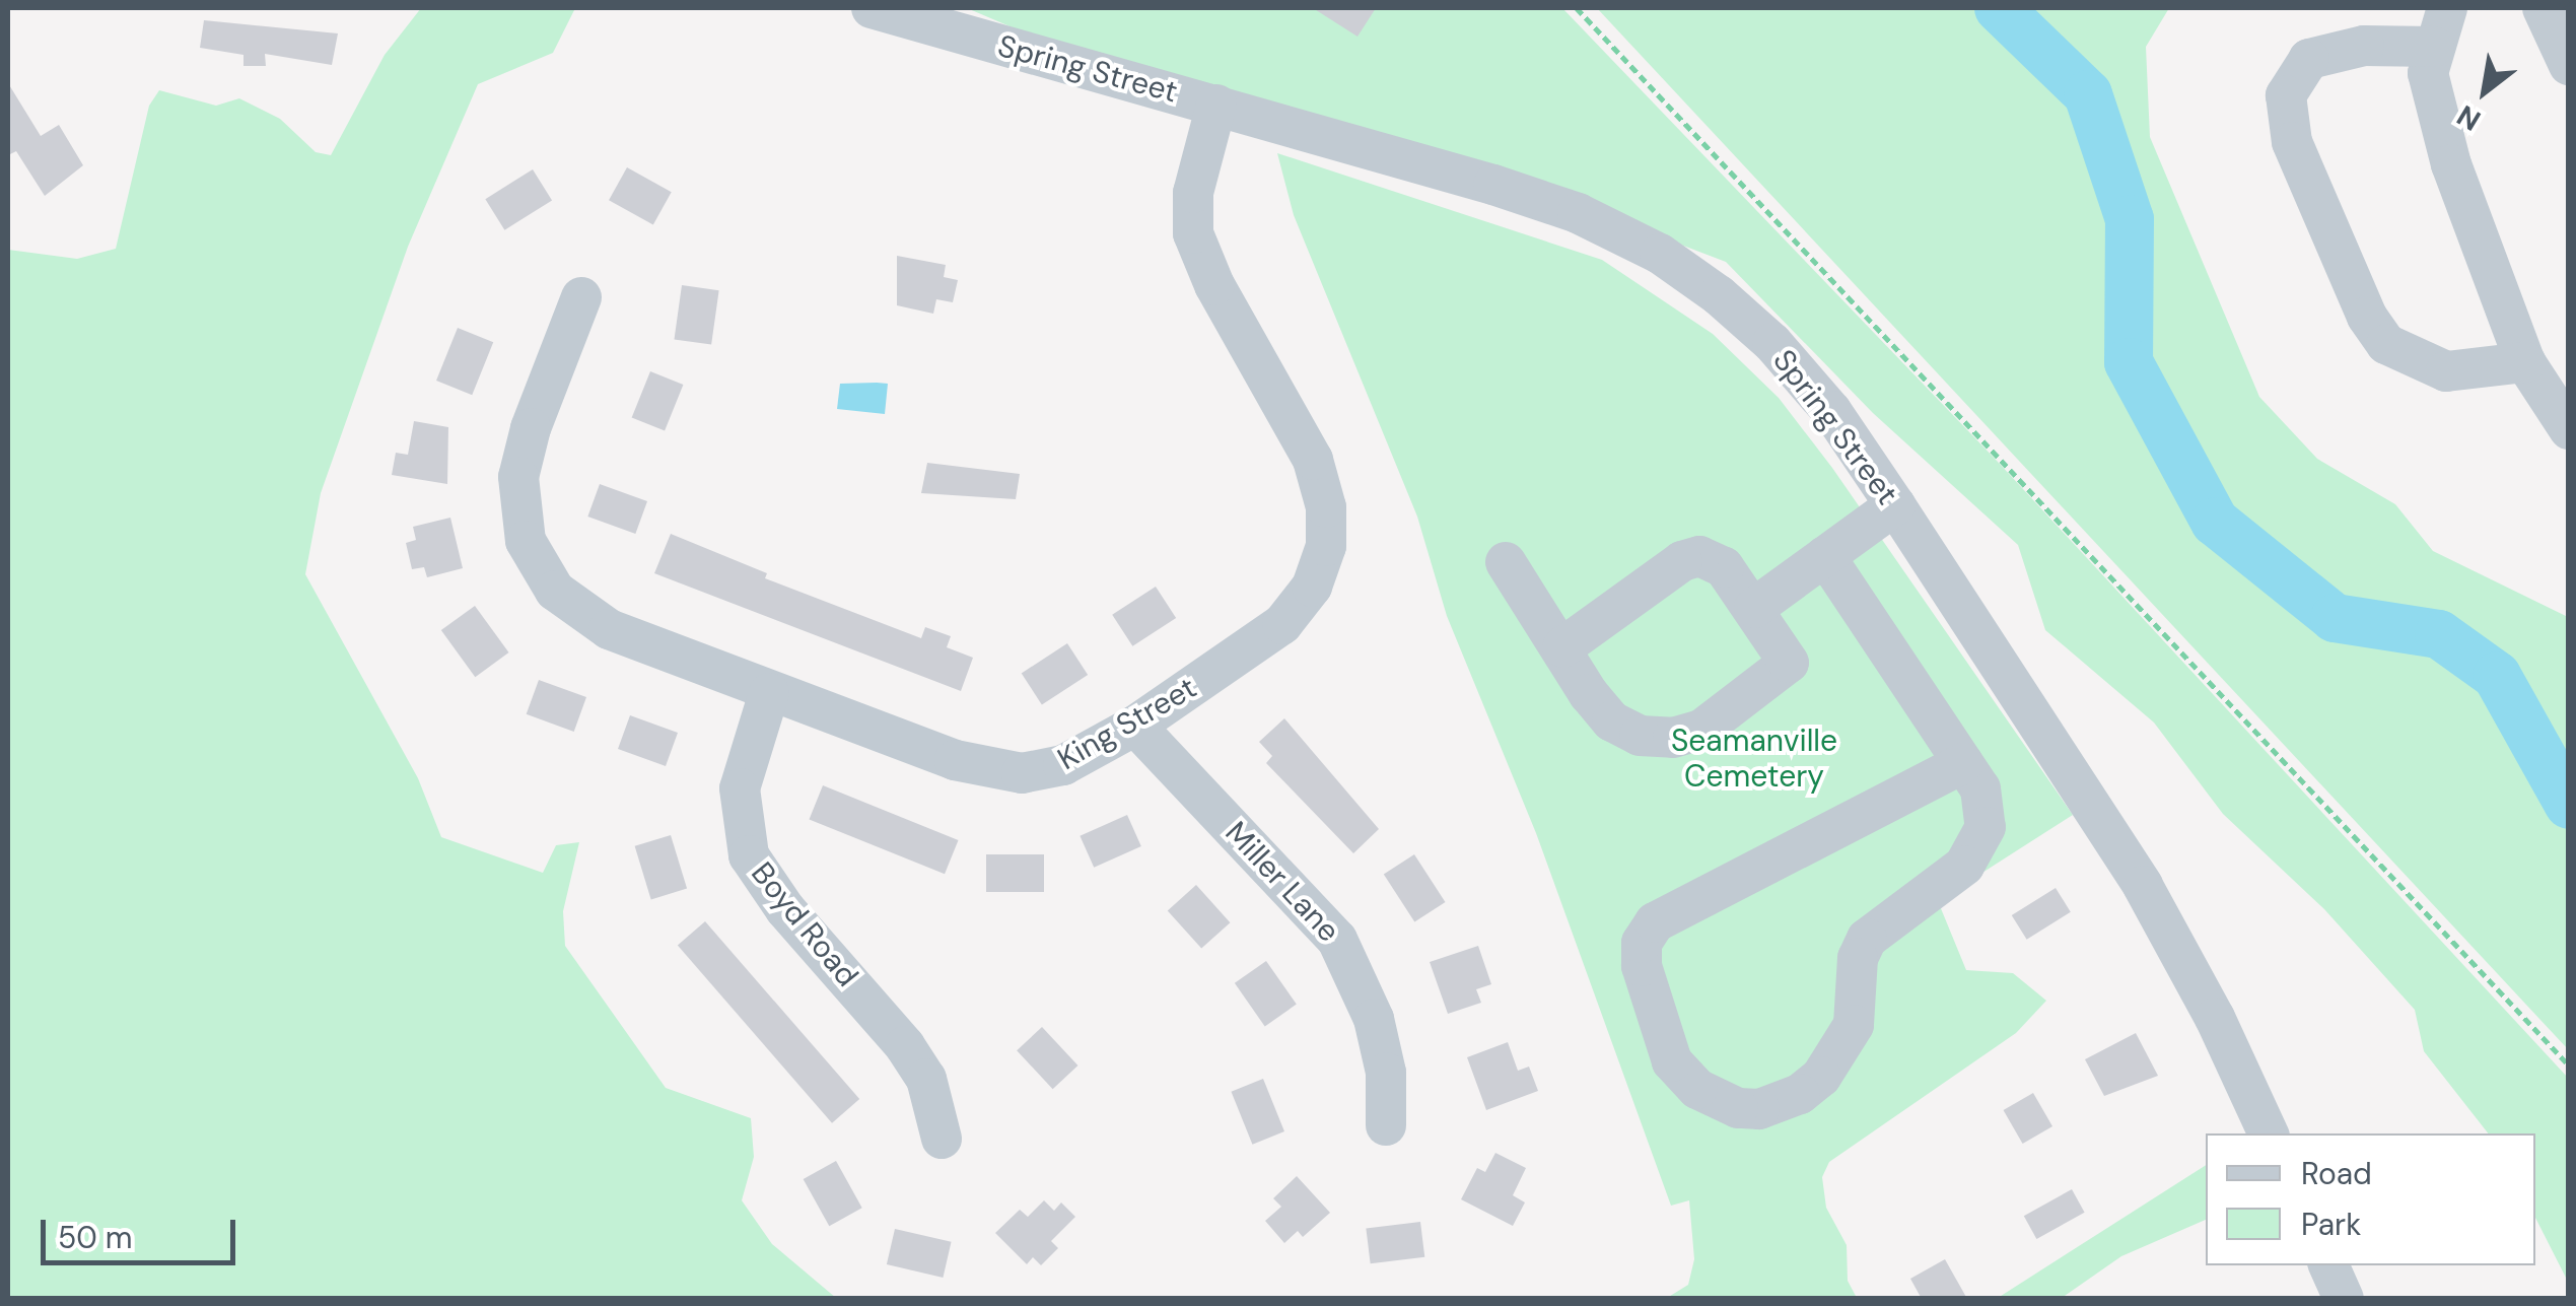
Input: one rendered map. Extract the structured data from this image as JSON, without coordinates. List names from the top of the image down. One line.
{"streets":{"street":["Spring Street","King Street","Miller Lane","Boyd Road"]},"crossings":[["Spring Street","King Street"],["King Street","Miller Lane"],["King Street","Boyd Road"]],"parks":["Seamanville Cemetery"],"legend":["Road","Park"],"scale_bar":"50 m","north":"bottom left"}
